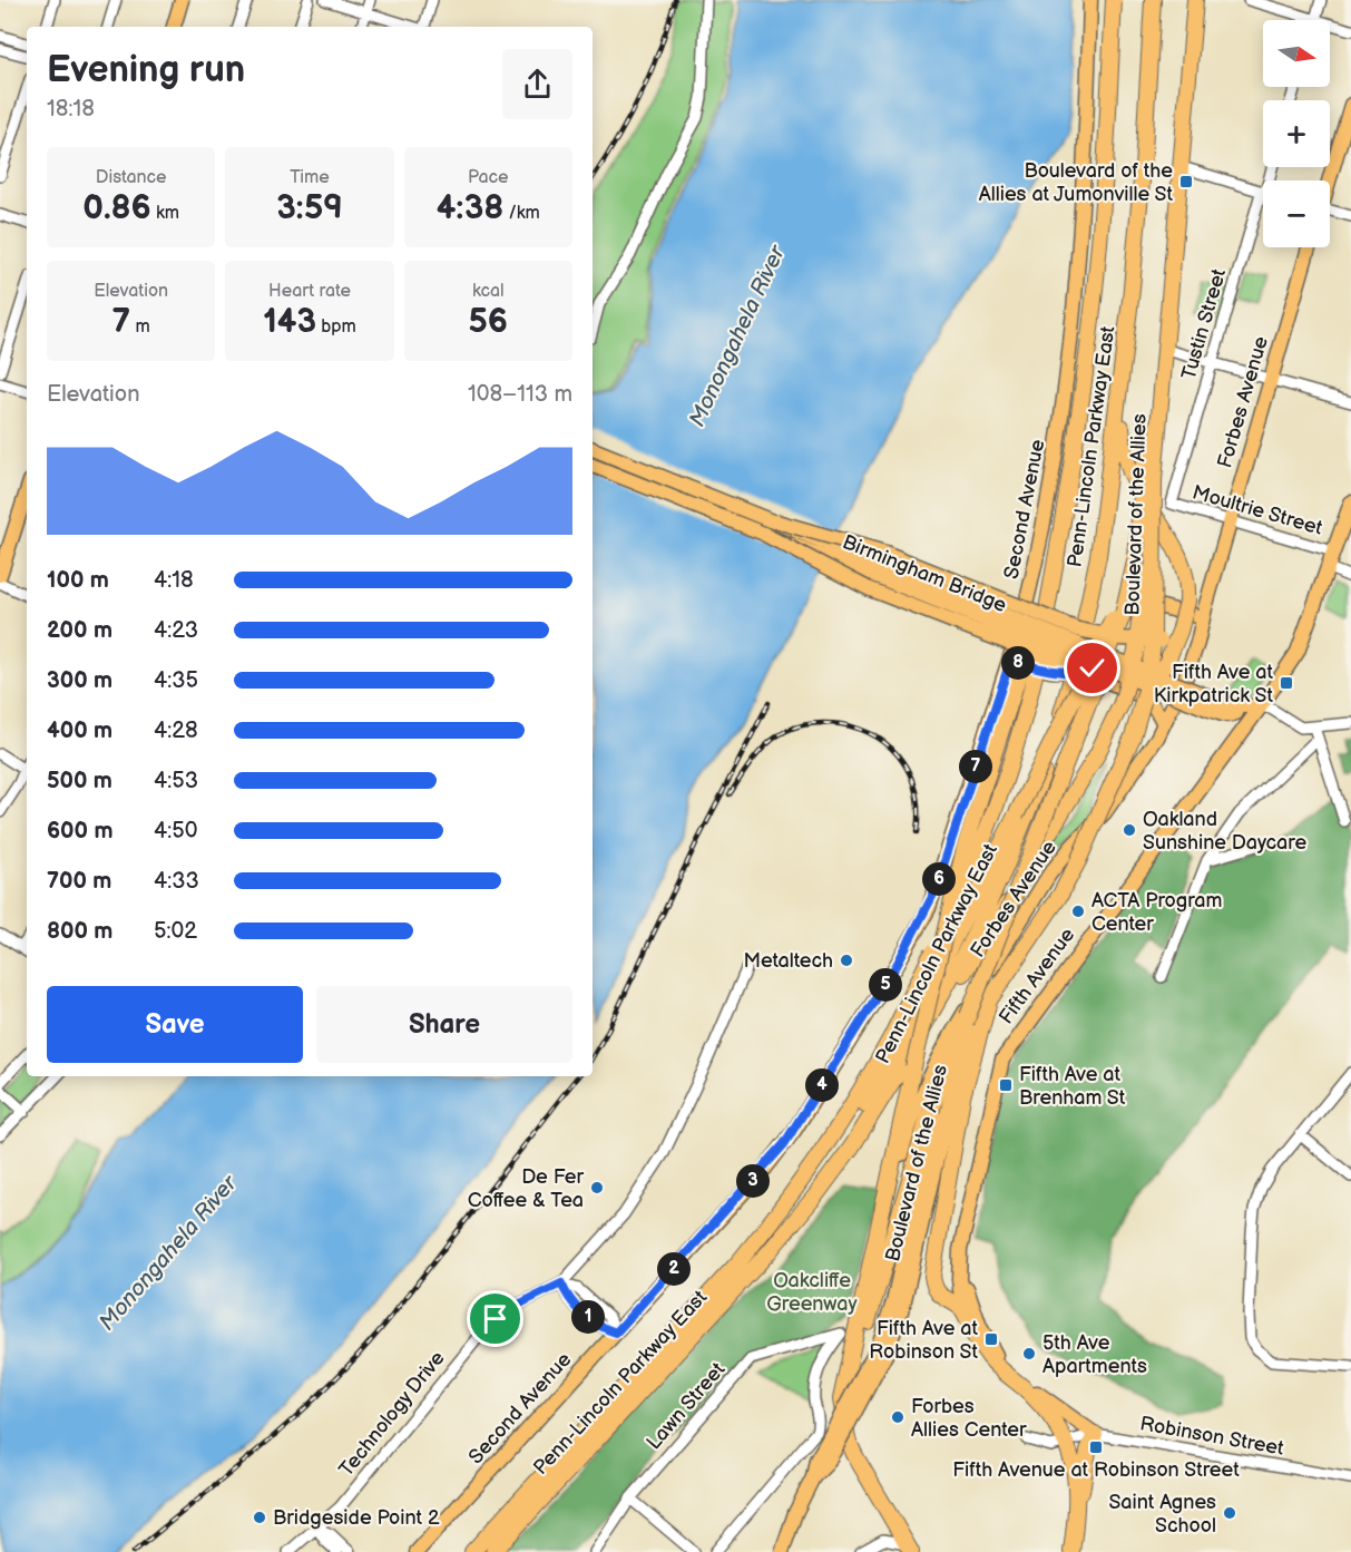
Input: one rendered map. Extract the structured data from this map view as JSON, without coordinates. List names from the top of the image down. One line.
{"streets":{"highway":["Forbes Avenue","Penn-Lincoln Parkway East","Boulevard of the Allies","Fifth Avenue"],"main road":["Second Avenue","Birmingham Bridge"],"street":["Tustin Street","Moultrie Street","Lawn Street","Technology Drive","Robinson Street"]},"crossings":[["Tustin Street","Moultrie Street"],["Forbes Avenue","Moultrie Street"],["Moultrie Street","Fifth Avenue"],["Birmingham Bridge","Fifth Avenue"],["Fifth Avenue","Robinson Street"]],"water":["Monongahela River"],"parks":["Oakcliffe Greenway"],"places":{"transit":["Boulevard of the Allies at Jumonville St","Fifth Ave at Kirkpatrick St","Fifth Ave at Brenham St","Fifth Ave at Robinson St","Fifth Avenue at Robinson Street"],"other":["Oakland Sunshine Daycare","ACTA Program Center","Metaltech","De Fer Coffee & Tea","5th Ave Apartments","Forbes Allies Center","Saint Agnes School","Bridgeside Point 2"]},"north":"right","page":{"map_buttons":["+","−"],"heading":["Evening run","18:18"],"stats":[["Distance","0.86 km"],["Time","3:59"],["Pace","4:38 /km"],["Elevation","7 m"],["Heart rate","143 bpm"],["kcal","56"]],"chart":["Elevation","108–113 m"],"list":[{"name":"100 m","note":"4:18"},{"name":"200 m","note":"4:23"},{"name":"300 m","note":"4:35"},{"name":"400 m","note":"4:28"},{"name":"500 m","note":"4:53"},{"name":"600 m","note":"4:50"},{"name":"700 m","note":"4:33"},{"name":"800 m","note":"5:02"}],"pins":["8","7","6","5","4","3","2","1"],"buttons":["Save","Share"]}}
